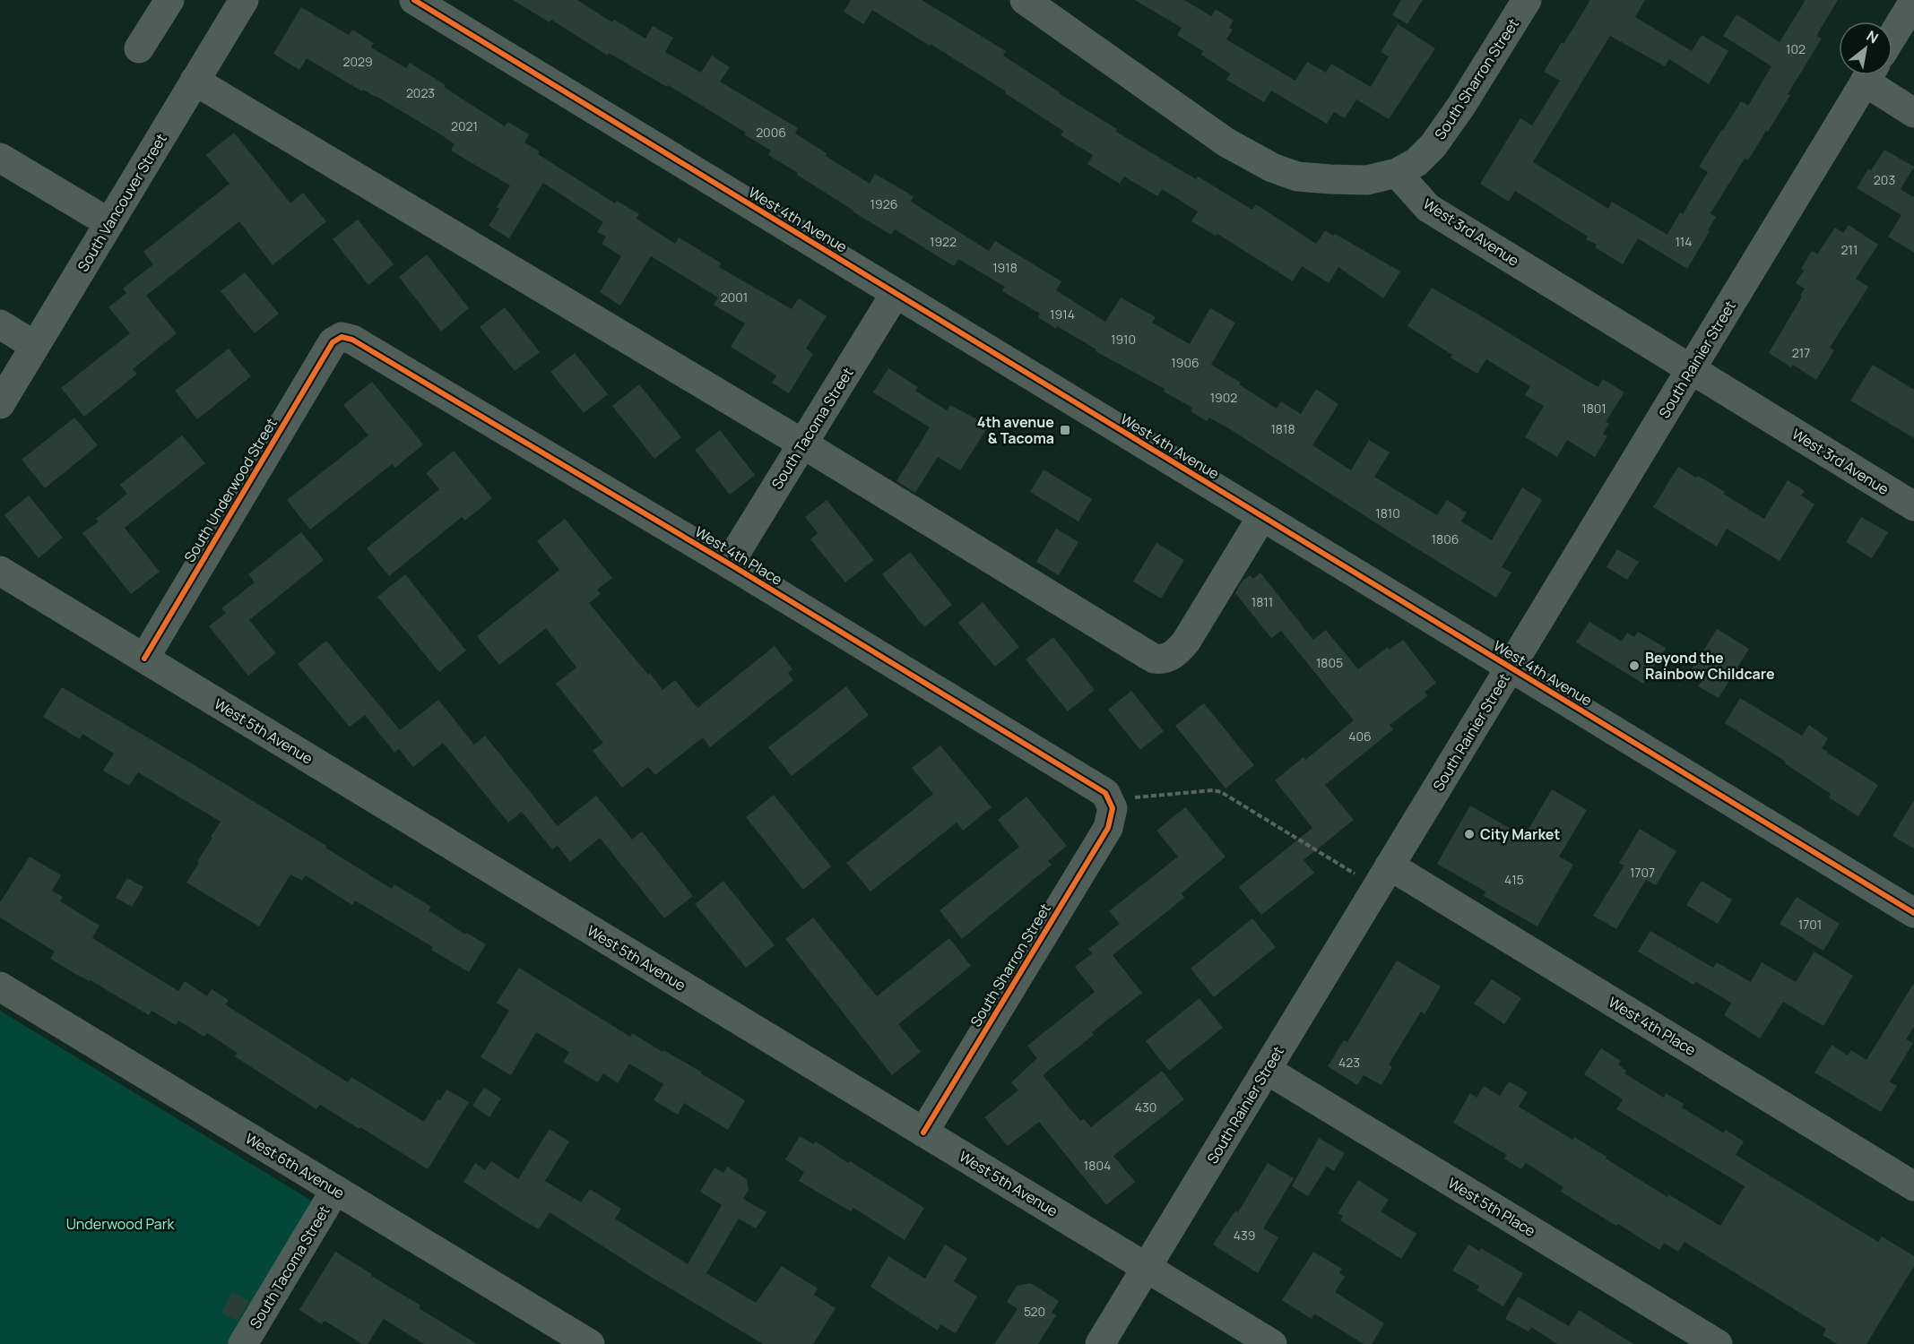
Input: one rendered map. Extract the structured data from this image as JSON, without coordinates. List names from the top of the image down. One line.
{"streets":{"street":["South Sharron Street","South Vancouver Street","West 4th Avenue","West 3rd Avenue","South Rainier Street","South Tacoma Street","South Underwood Street","West 4th Place","West 5th Avenue","West 6th Avenue","West 5th Place"]},"crossings":[["South Sharron Street","West 3rd Avenue"],["South Sharron Street","West 4th Place"],["South Sharron Street","West 5th Avenue"],["West 4th Avenue","South Rainier Street"],["West 4th Avenue","South Tacoma Street"],["West 3rd Avenue","South Rainier Street"],["South Rainier Street","West 4th Place"],["South Rainier Street","West 5th Avenue"],["South Rainier Street","West 5th Place"],["South Tacoma Street","West 4th Place"],["South Tacoma Street","West 6th Avenue"],["South Underwood Street","West 4th Place"],["South Underwood Street","West 5th Avenue"]],"parks":["Underwood Park"],"places":{"transit":["4th avenue & Tacoma"],"other":["Beyond the Rainbow Childcare","City Market"]},"house_numbers":["102","2029","2023","2021","2006","203","1926","1922","114","211","1918","2001","1914","1910","217","1906","1902","1801","1818","1810","1806","1811","1805","406","1707","415","1701","423","430","1804","439","520"],"north":"top right"}
